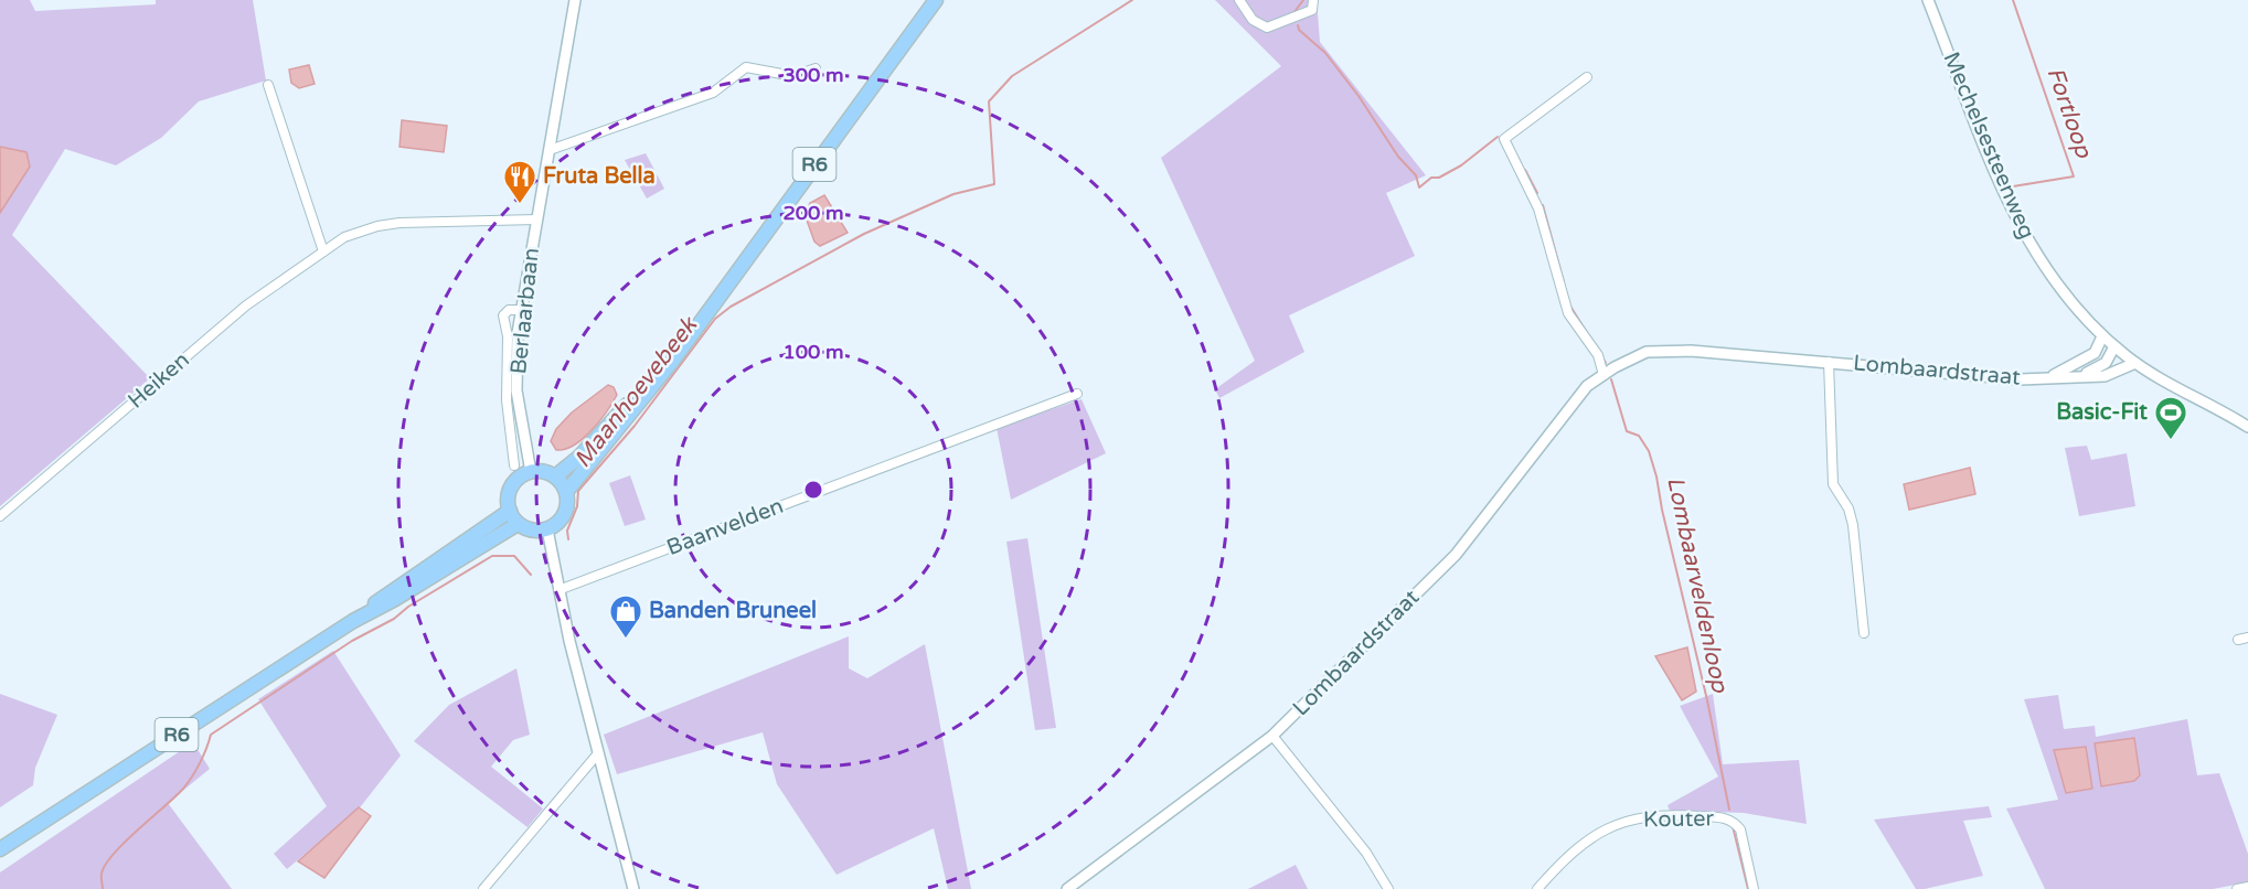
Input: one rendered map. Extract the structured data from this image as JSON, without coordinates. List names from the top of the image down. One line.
{"streets":{"main road":["R6"],"street":["Mechelsesteenweg","Berlaarbaan","Lombaardstraat","Heiken","Baanvelden","Kouter"]},"crossings":[["Mechelsesteenweg","Lombaardstraat"],["R6","Berlaarbaan"],["Berlaarbaan","Heiken"]],"water":["Fortloop","Maanhoevebeek","Lombaarveldenloop"],"places":{"restaurant":["Fruta Bella"],"sports":["Basic-Fit"],"shop":["Banden Bruneel"]},"rings":["300 m","200 m","100 m"]}
